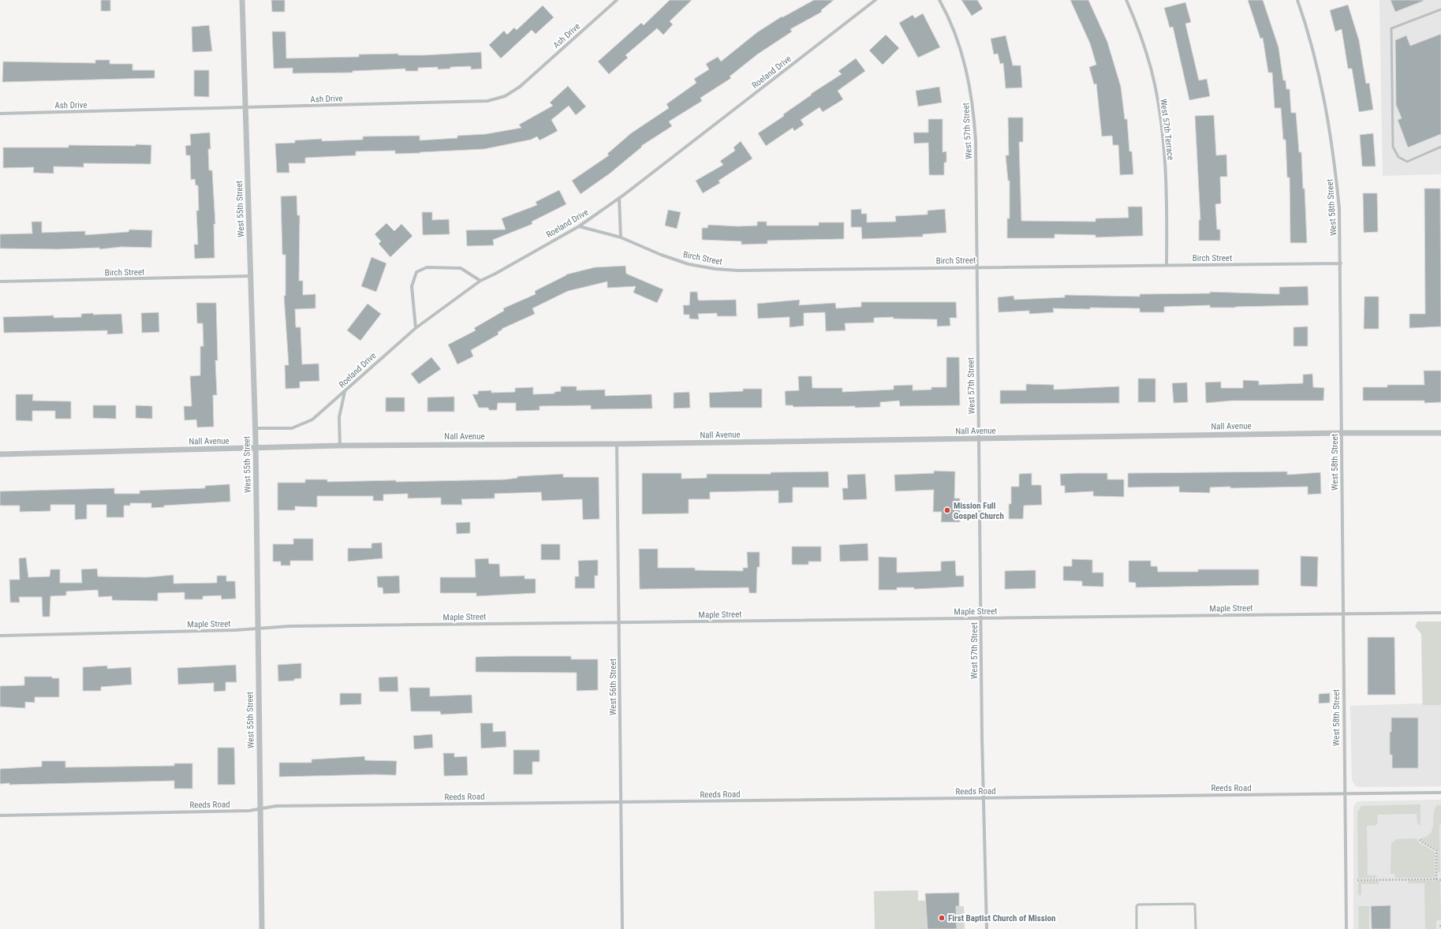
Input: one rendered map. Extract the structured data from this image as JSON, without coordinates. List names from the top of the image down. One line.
{"streets":{"street":["Ash Drive","Roeland Drive","West 57th Terrace","West 57th Street","West 58th Street","West 55th Street","Birch Street","Nall Avenue","Maple Street","West 56th Street","Reeds Road"]},"crossings":[["Ash Drive","West 55th Street"],["Roeland Drive","West 55th Street"],["Roeland Drive","Birch Street"],["West 57th Terrace","Birch Street"],["West 57th Street","Birch Street"],["West 57th Street","Nall Avenue"],["West 57th Street","Maple Street"],["West 57th Street","Reeds Road"],["West 58th Street","Birch Street"],["West 58th Street","Nall Avenue"],["West 58th Street","Maple Street"],["West 58th Street","Reeds Road"],["West 55th Street","Birch Street"],["West 55th Street","Nall Avenue"],["West 55th Street","Maple Street"],["West 55th Street","Reeds Road"],["Nall Avenue","West 56th Street"],["Maple Street","West 56th Street"],["West 56th Street","Reeds Road"]],"places":["Mission Full Gospel Church","First Baptist Church of Mission"]}
